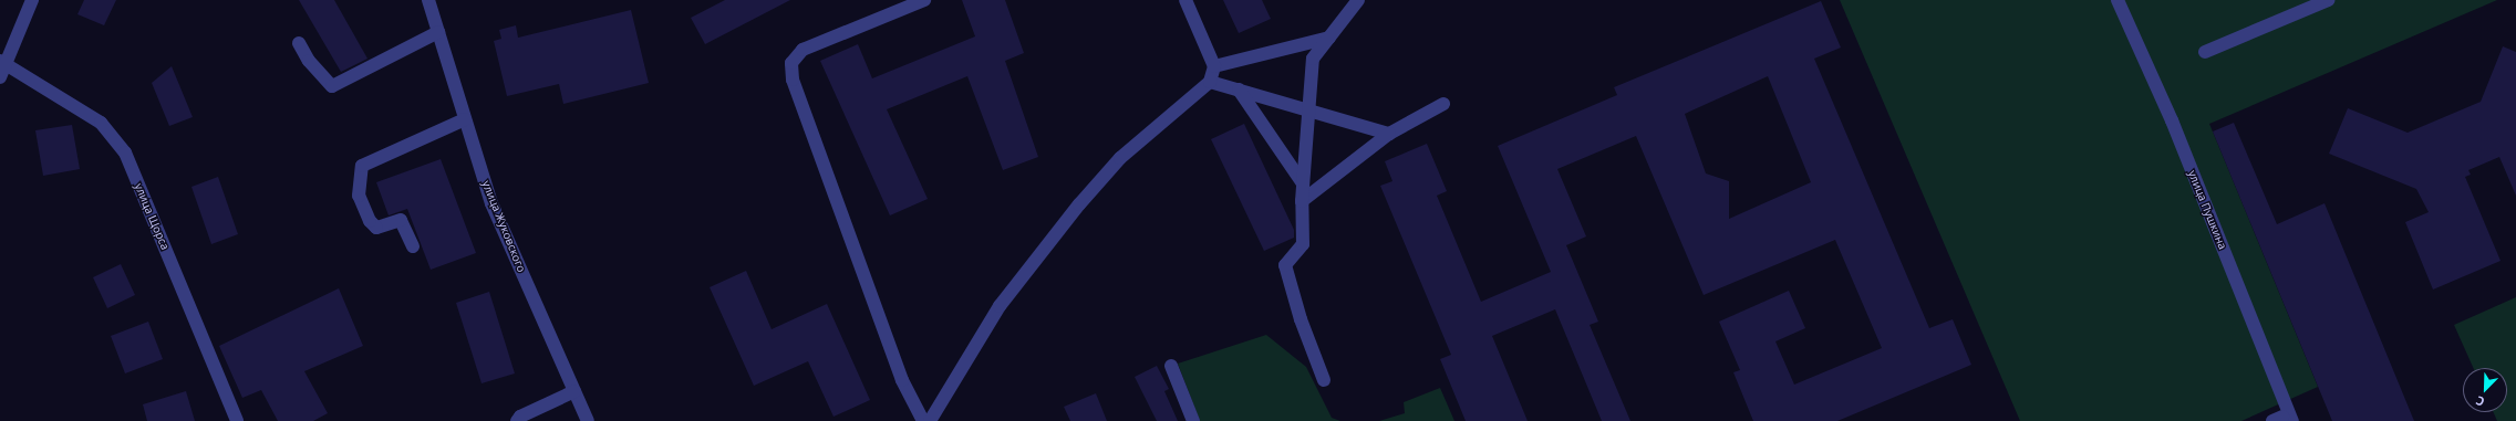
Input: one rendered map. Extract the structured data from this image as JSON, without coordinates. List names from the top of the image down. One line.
{"streets":{"street":["улица Пушкина","улица Щорса","улица Жуковского"]},"north":"bottom left"}
